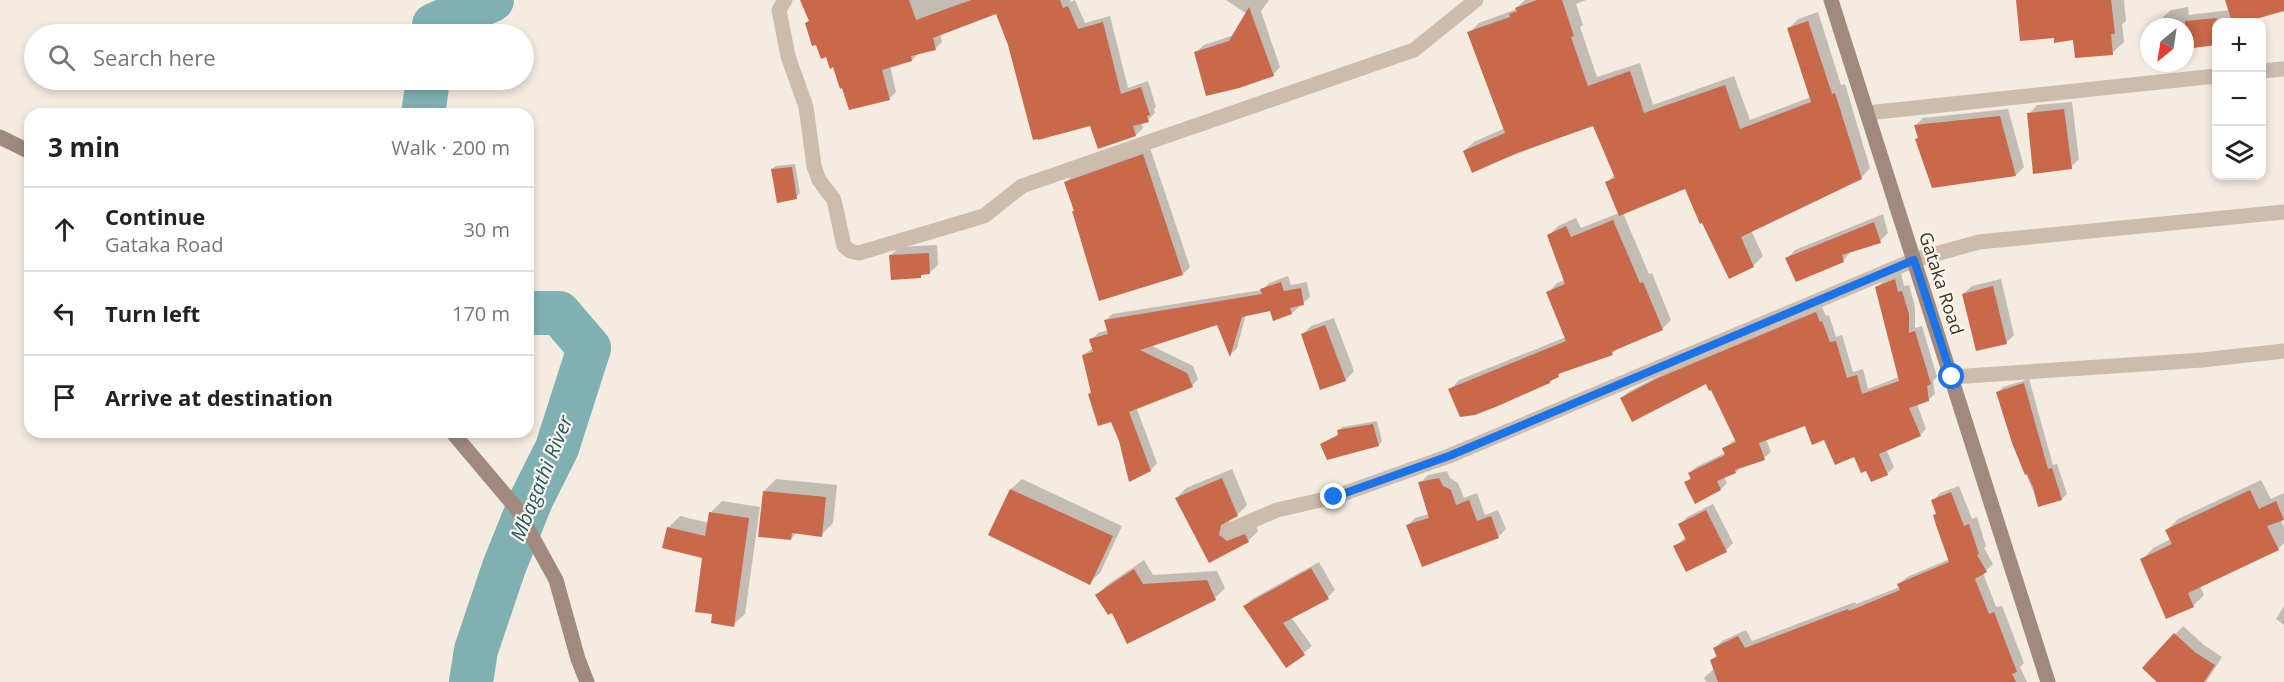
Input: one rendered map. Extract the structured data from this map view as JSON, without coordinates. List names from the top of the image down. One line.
{"streets":{"street":["Gataka Road"]},"water":["Mbagathi River"],"north":"bottom left","page":{"map_buttons":["+","−"],"search":"Search here","heading":["3 min","Walk · 200 m"],"list":[["Continue","Gataka Road","30 m"],["Turn left","170 m"],"Arrive at destination"]}}
